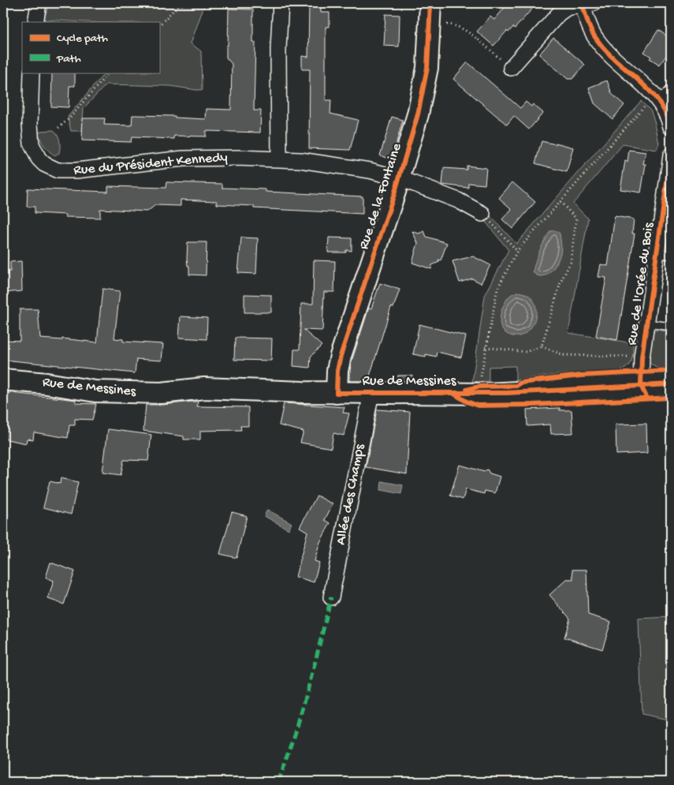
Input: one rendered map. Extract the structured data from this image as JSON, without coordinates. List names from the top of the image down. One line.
{"streets":{"main road":["Rue de la Fontaine","Rue de Messines"],"street":["Rue du Président Kennedy","Rue de l'Orée du Bois","Allée des Champs"]},"crossings":[["Rue du Président Kennedy","Rue de la Fontaine"],["Rue de la Fontaine","Rue de Messines"],["Rue de l'Orée du Bois","Rue de Messines"],["Rue de Messines","Allée des Champs"]],"legend":["Cycle path","Path"]}
